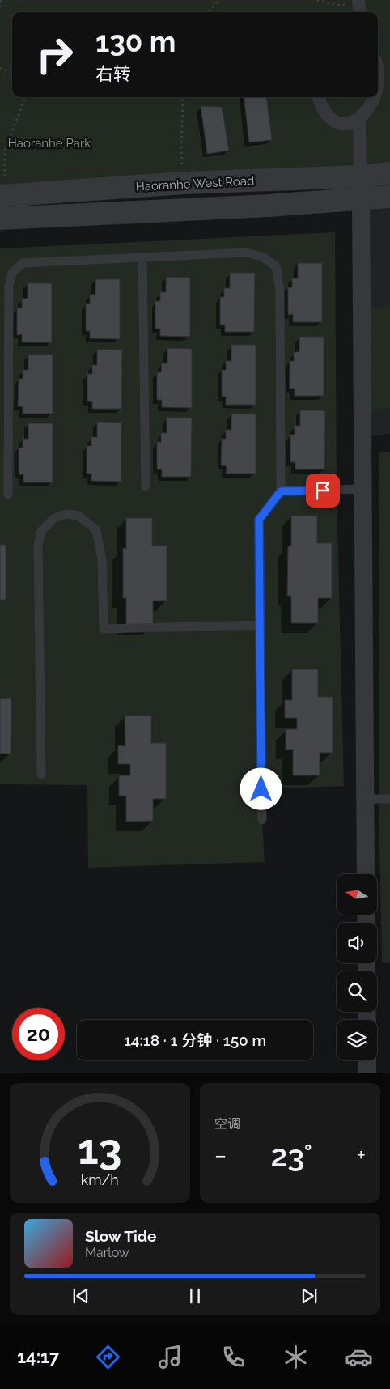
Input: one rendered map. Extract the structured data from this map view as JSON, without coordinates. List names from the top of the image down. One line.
{"streets":{"street":["Haoranhe West Road"]},"parks":["Haoranhe Park"],"north":"left","page":{"turn":["130 m","右转"],"limit":"20","trip":"14:18 · 1 分钟 · 150 m","tile":"空调","heat":["−","23°","+"],"song":["Slow Tide","Marlow"],"tabs":"14:17","gauge":["13","km/h"]}}
